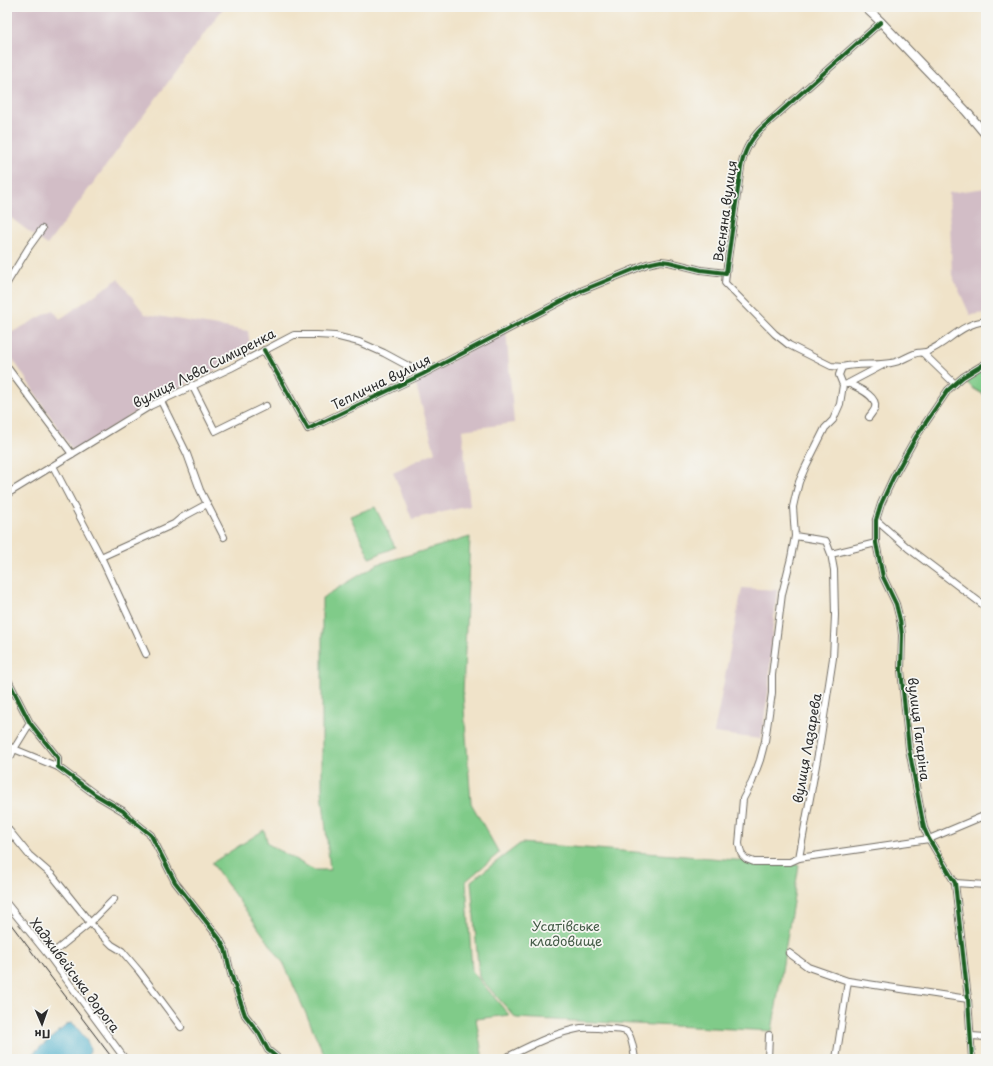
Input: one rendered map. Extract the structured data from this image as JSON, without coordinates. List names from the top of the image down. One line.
{"streets":{"street":["Весняна вулиця","вулиця Льва Симиренка","Теплична вулиця","вулиця Гагаріна","вулиця Лазарева","Хаджибейська дорога"]},"crossings":[["Весняна вулиця","Теплична вулиця"],["вулиця Льва Симиренка","Теплична вулиця"]],"parks":["Усатівське кладовище"],"north":"bottom"}
